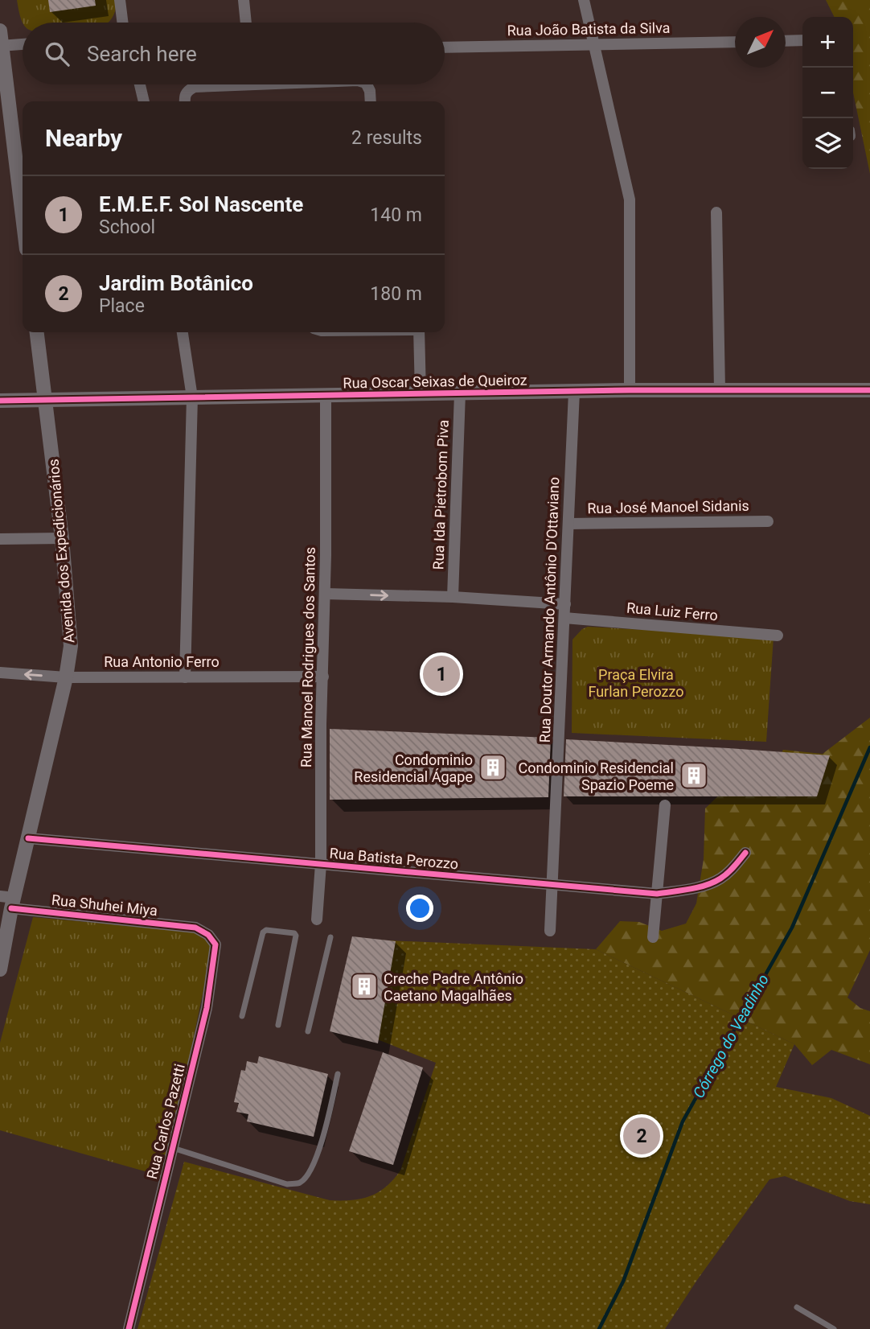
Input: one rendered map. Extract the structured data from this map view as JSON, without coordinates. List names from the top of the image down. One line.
{"streets":{"street":["Rua João Batista da Silva","Rua Oscar Seixas de Queiroz","Rua Ida Pietrobom Piva","Rua José Manoel Sidanis","Avenida dos Expedicionários","Rua Doutor Armando Antônio D'Ottaviano","Rua Luiz Ferro","Rua Manoel Rodrigues dos Santos","Rua Antonio Ferro","Rua Batista Perozzo","Rua Shuhei Miya","Rua Carlos Pazetti"]},"crossings":[["Rua Oscar Seixas de Queiroz","Rua Ida Pietrobom Piva"],["Rua Oscar Seixas de Queiroz","Avenida dos Expedicionários"],["Rua Oscar Seixas de Queiroz","Rua Doutor Armando Antônio D'Ottaviano"],["Rua Oscar Seixas de Queiroz","Rua Manoel Rodrigues dos Santos"],["Rua José Manoel Sidanis","Rua Doutor Armando Antônio D'Ottaviano"],["Avenida dos Expedicionários","Rua Antonio Ferro"],["Avenida dos Expedicionários","Rua Batista Perozzo"],["Avenida dos Expedicionários","Rua Shuhei Miya"],["Rua Doutor Armando Antônio D'Ottaviano","Rua Luiz Ferro"],["Rua Doutor Armando Antônio D'Ottaviano","Rua Batista Perozzo"],["Rua Manoel Rodrigues dos Santos","Rua Antonio Ferro"],["Rua Manoel Rodrigues dos Santos","Rua Batista Perozzo"],["Rua Shuhei Miya","Rua Carlos Pazetti"]],"water":["Córrego do Veadinho"],"parks":["Praça Elvira Furlan Perozzo"],"places":{"building":["Condominio Residencial Ágape","Condominio Residencial Spazio Poeme","Creche Padre Antônio Caetano Magalhães"]},"north":"top right","page":{"map_buttons":["+","−"],"search":"Search here","heading":["Nearby","2 results"],"list":[{"mark":"1","name":"E.M.E.F. Sol Nascente","note":"School","value":"140 m"},{"mark":"2","name":"Jardim Botânico","note":"Place","value":"180 m"}],"pins":["1","2"]}}
